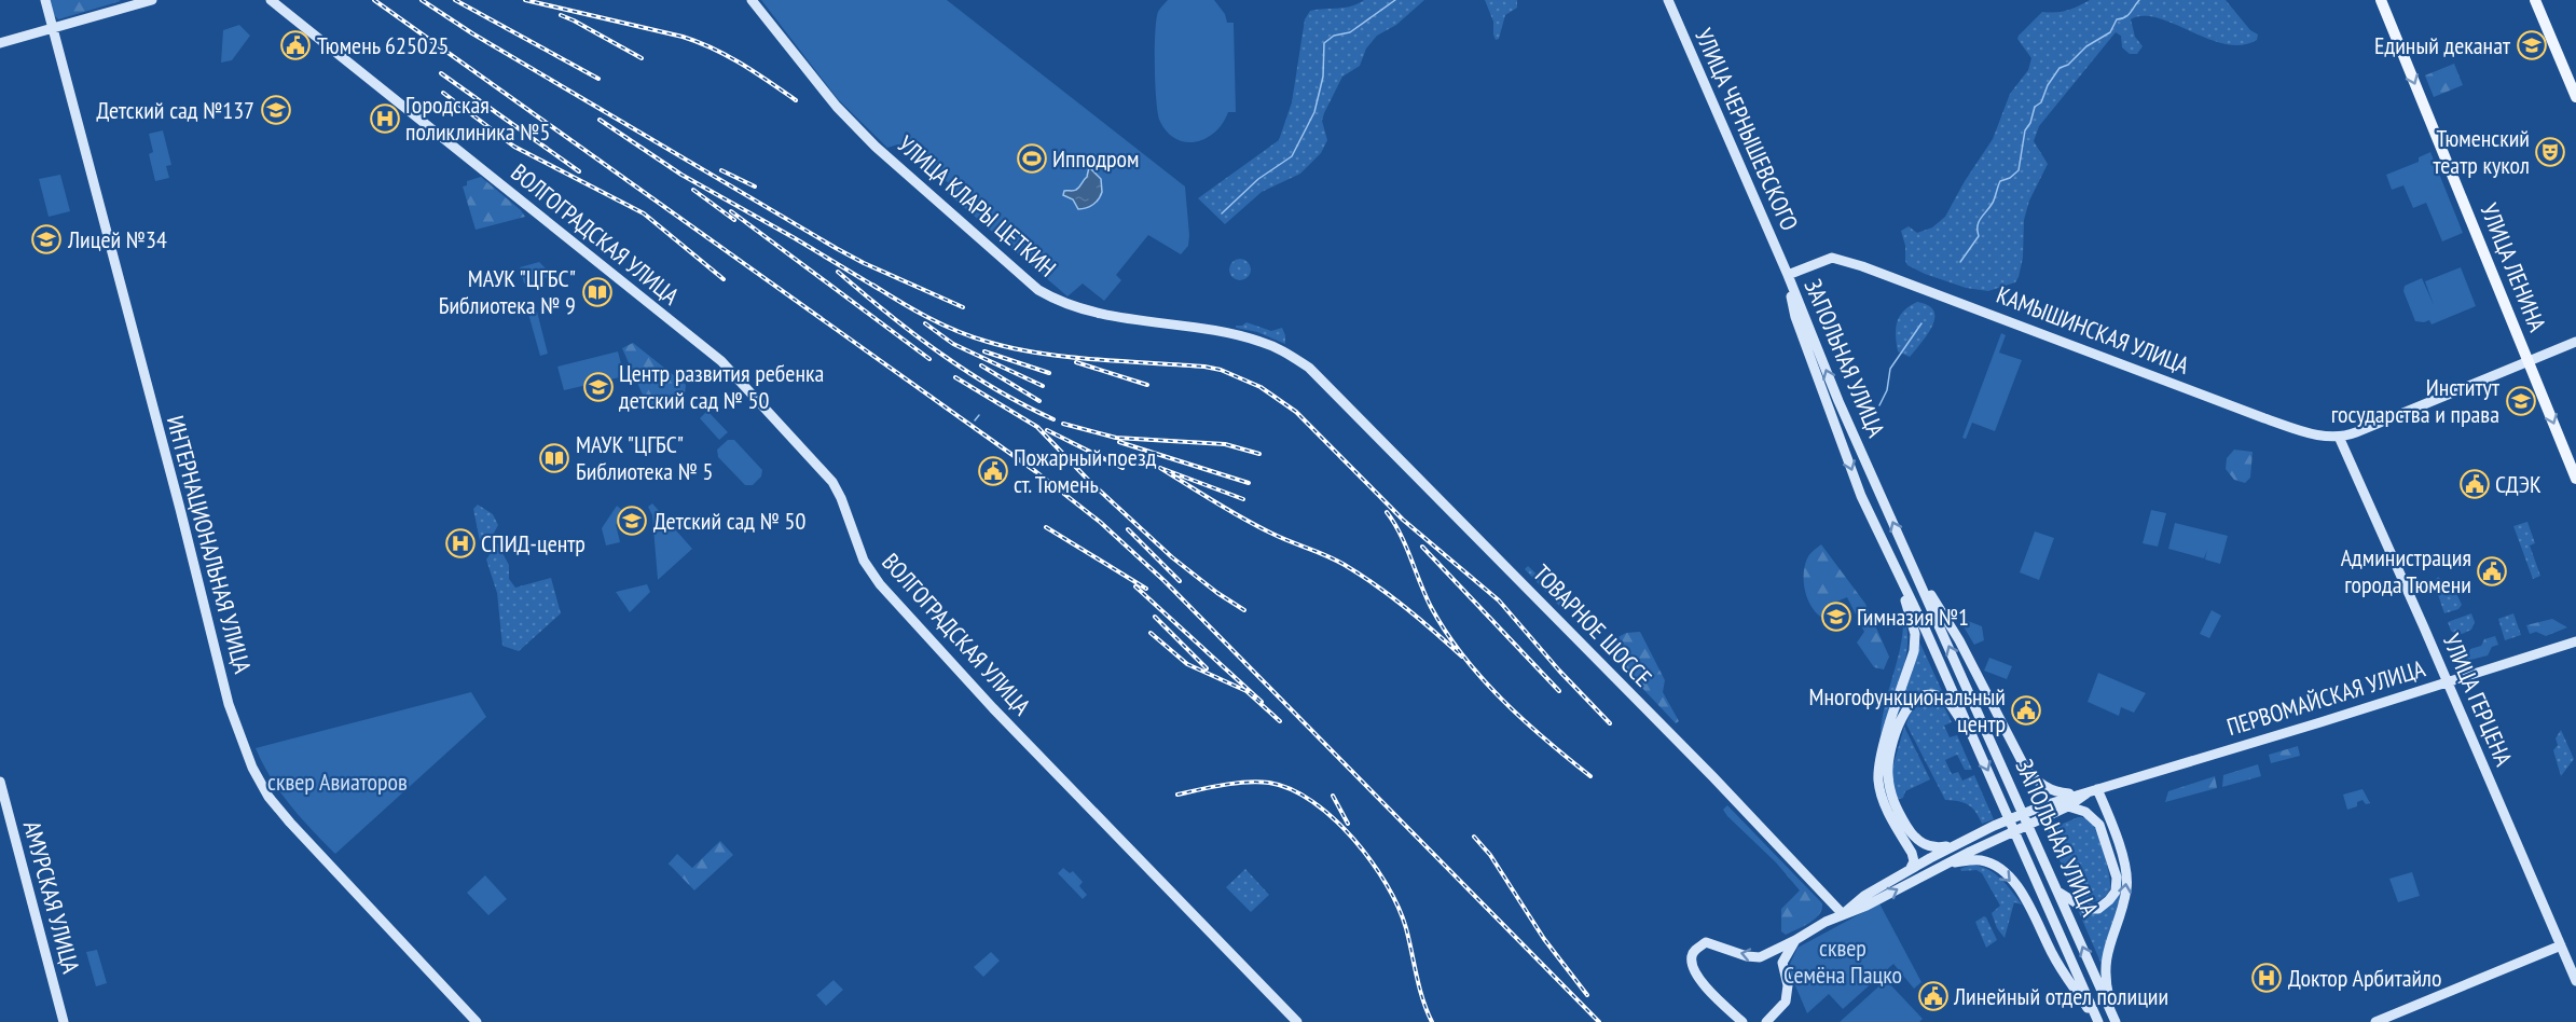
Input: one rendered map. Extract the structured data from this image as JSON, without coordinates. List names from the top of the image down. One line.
{"streets":{"main road":["УЛИЦА ЛЕНИНА"],"street":["УЛИЦА ЧЕРНЫШЕВСКОГО","УЛИЦА КЛАРЫ ЦЕТКИН","ВОЛГОГРАДСКАЯ УЛИЦА","КАМЫШИНСКАЯ УЛИЦА","ЗАПОЛЬНАЯ УЛИЦА","ИНТЕРНАЦИОНАЛЬНАЯ УЛИЦА","ТОВАРНОЕ ШОССЕ","ПЕРВОМАЙСКАЯ УЛИЦА","УЛИЦА ГЕРЦЕНА","АМУРСКАЯ УЛИЦА"]},"crossings":[["УЛИЦА ЧЕРНЫШЕВСКОГО","КАМЫШИНСКАЯ УЛИЦА"],["УЛИЦА ЧЕРНЫШЕВСКОГО","ЗАПОЛЬНАЯ УЛИЦА"],["УЛИЦА КЛАРЫ ЦЕТКИН","ТОВАРНОЕ ШОССЕ"],["КАМЫШИНСКАЯ УЛИЦА","ЗАПОЛЬНАЯ УЛИЦА"],["КАМЫШИНСКАЯ УЛИЦА","УЛИЦА ГЕРЦЕНА"],["ТОВАРНОЕ ШОССЕ","ПЕРВОМАЙСКАЯ УЛИЦА"],["ПЕРВОМАЙСКАЯ УЛИЦА","УЛИЦА ГЕРЦЕНА"]],"one_way":["УЛИЦА ЛЕНИНА"],"parks":["сквер Авиаторов","сквер Семёна Пацко"],"places":{"public building":["Тюмень 625025","Пожарный поезд ст. Тюмень","СДЭК","Администрация города Тюмени","Многофункциональный центр","Линейный отдел полиции"],"school or university":["Единый деканат","Детский сад №137","Лицей №34","Центр развития ребенка детский сад № 50","Институт государства и права","Детский сад № 50","Гимназия №1"],"hospital":["Городская поликлиника №5","СПИД-центр","Доктор Арбитайло"],"theatre":["Тюменский театр кукол"],"sports":["Ипподром"],"library":["МАУК \"ЦГБС\" Библиотека № 9","МАУК \"ЦГБС\" Библиотека № 5"]}}
